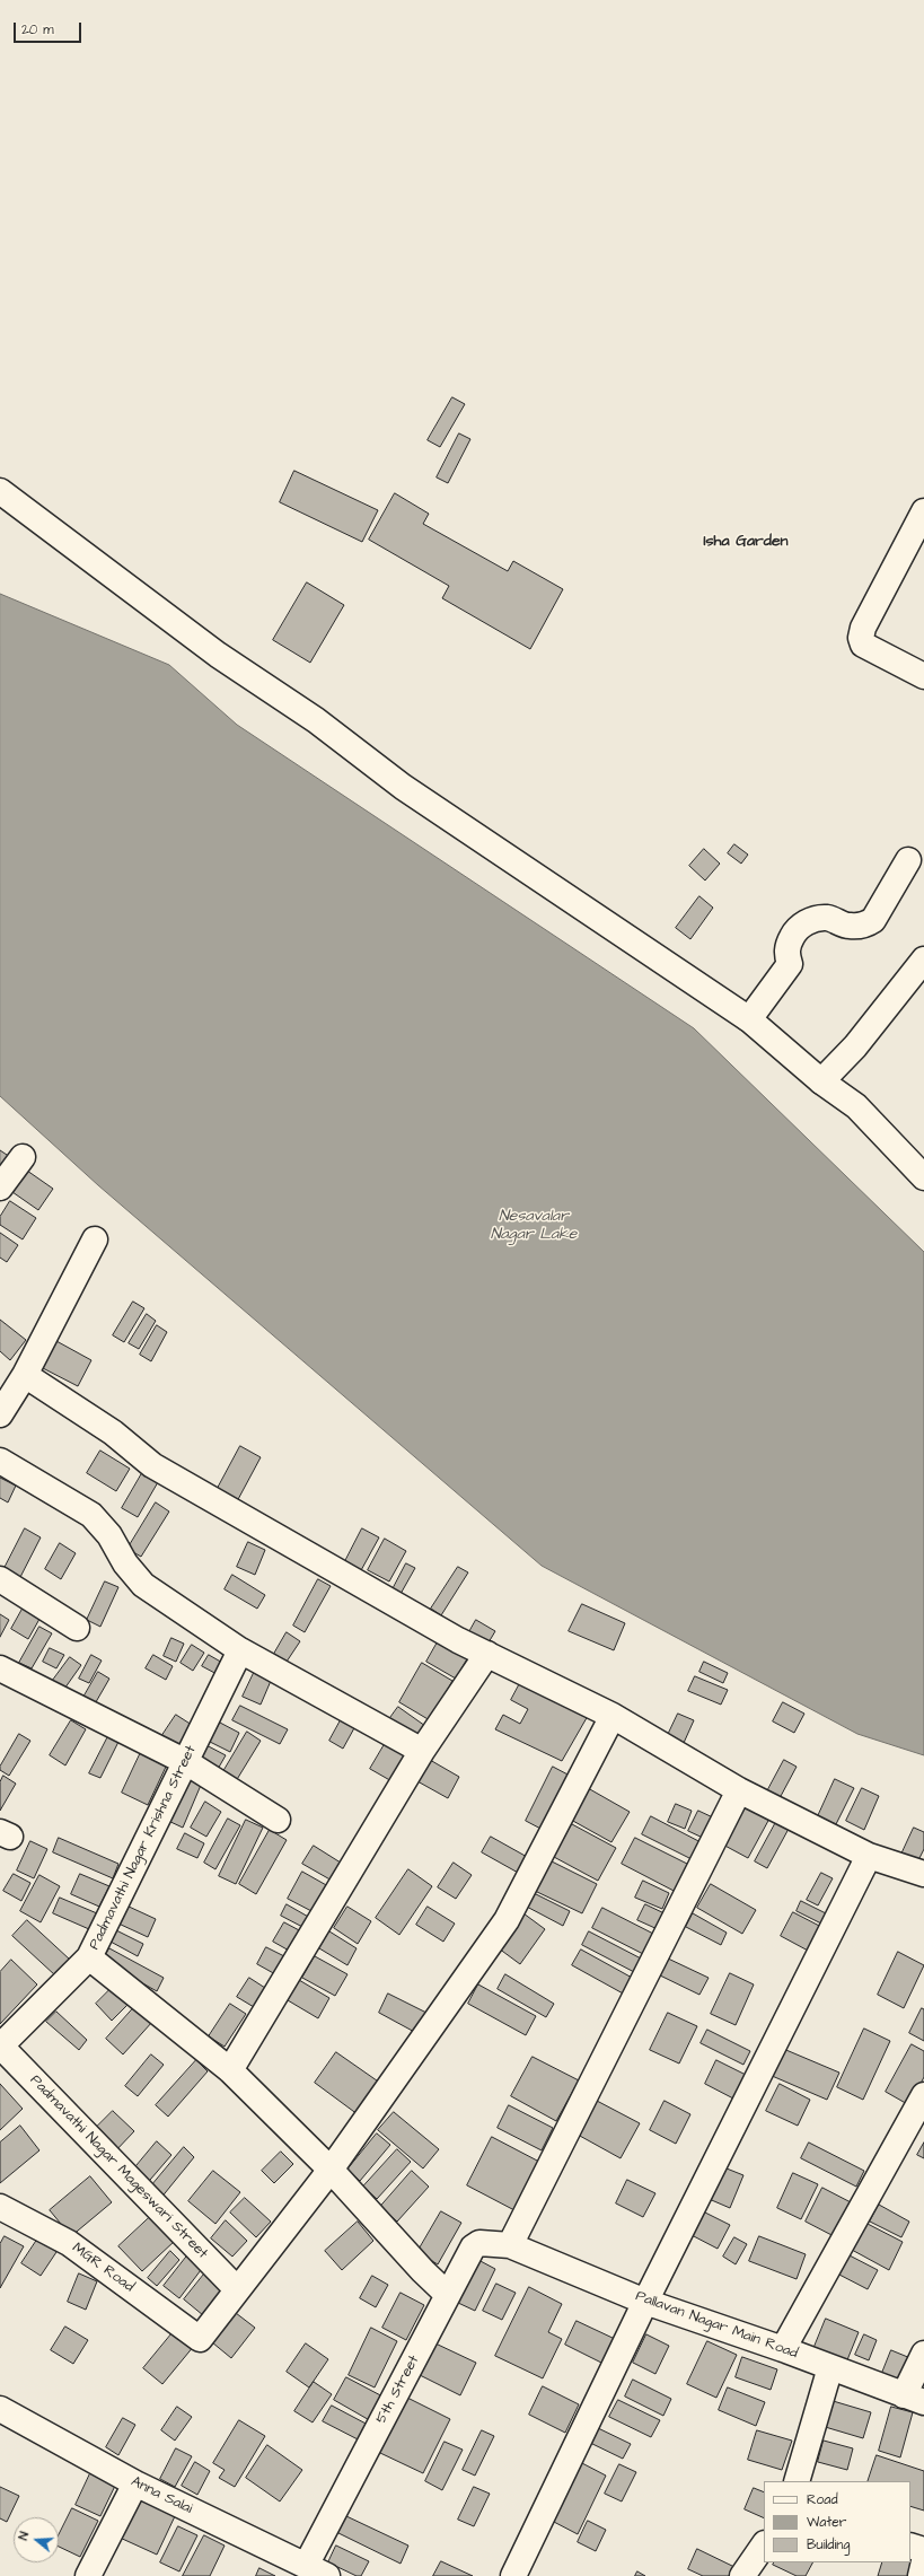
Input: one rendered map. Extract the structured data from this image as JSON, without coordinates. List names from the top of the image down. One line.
{"streets":{"street":["Padmavathi Nagar Krishna Street","Padmavathi Nagar Mageswari Street","MGR Road","Pallavan Nagar Main Road","5th Street","Anna Salai"]},"crossings":[["Padmavathi Nagar Krishna Street","Padmavathi Nagar Mageswari Street"],["Padmavathi Nagar Mageswari Street","MGR Road"],["Pallavan Nagar Main Road","5th Street"],["5th Street","Anna Salai"]],"districts":["Isha Garden"],"water":["Nesavalar Nagar Lake"],"legend":["Road","Water","Building"],"scale_bar":"20 m","north":"left"}
